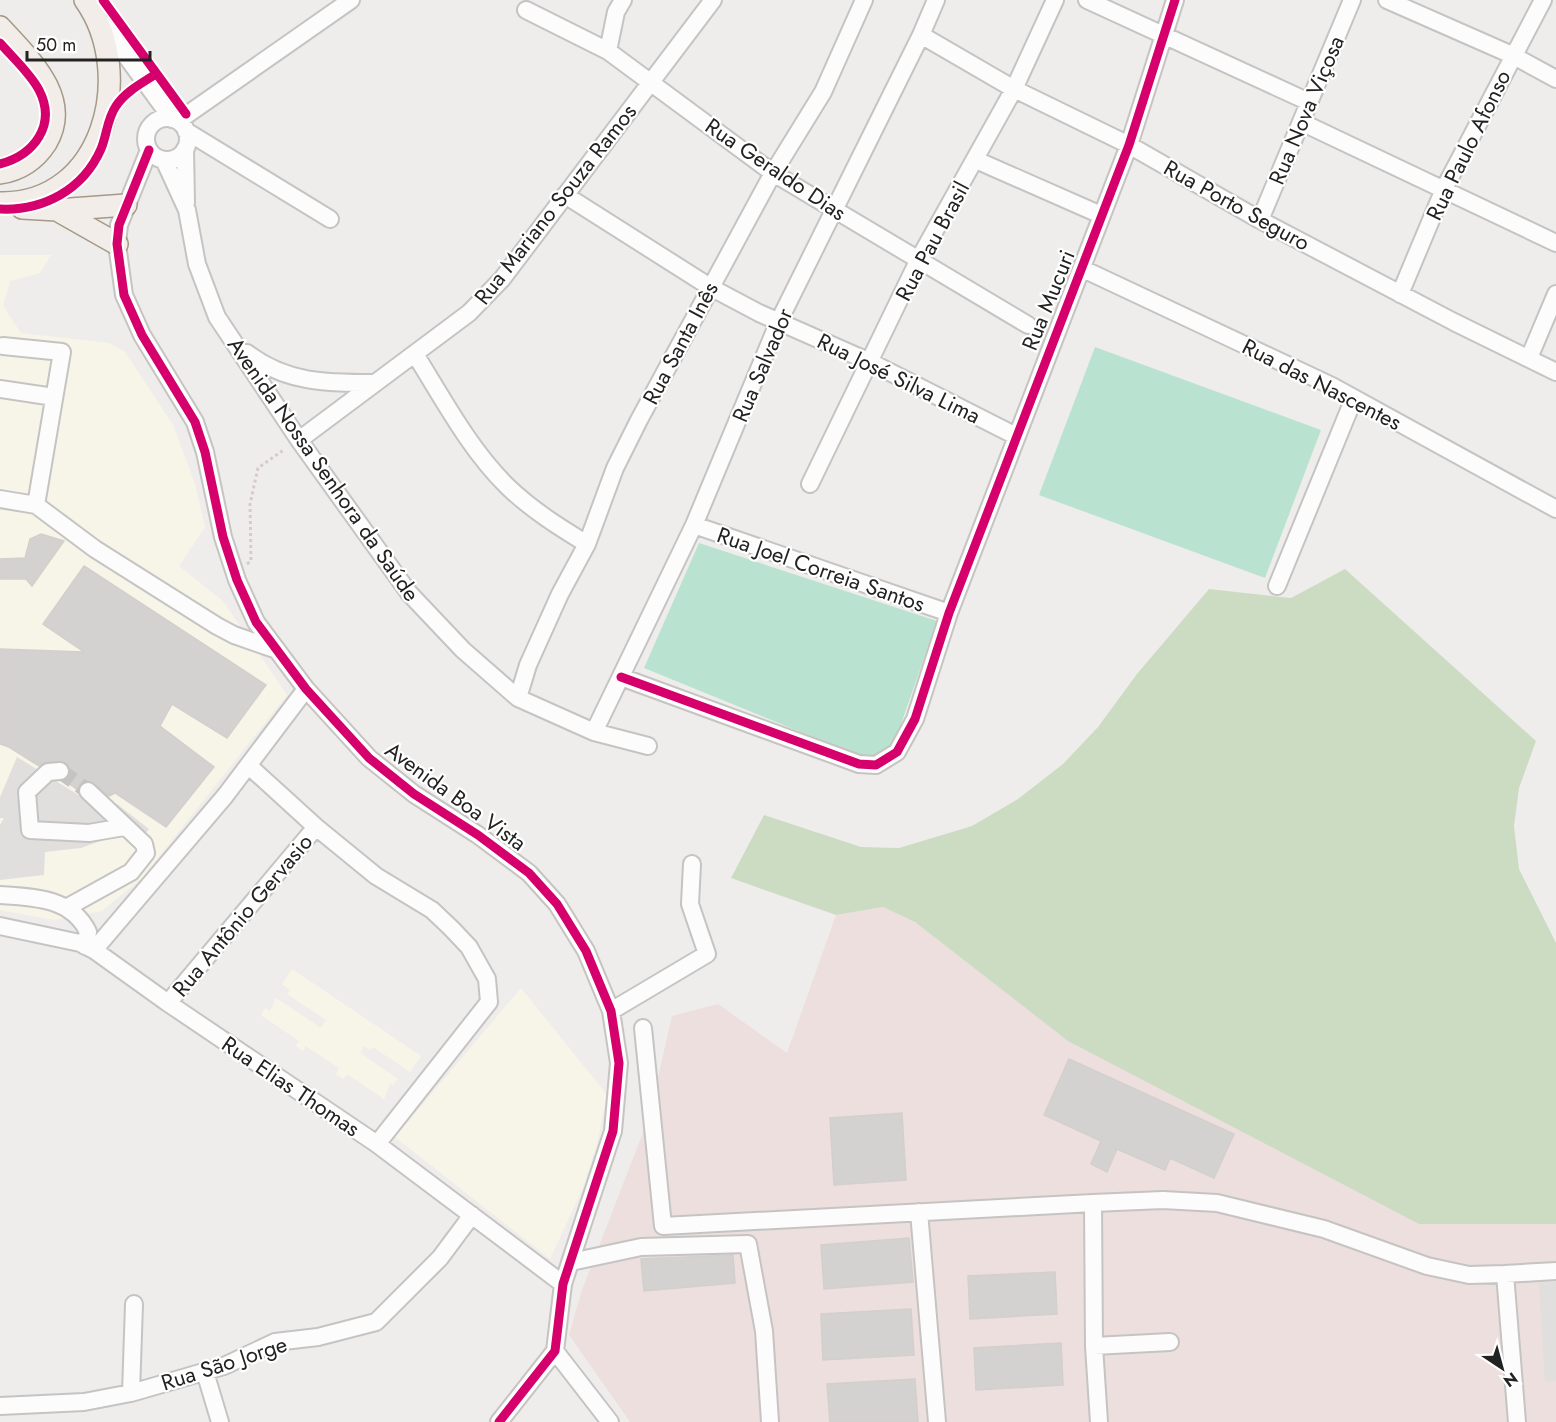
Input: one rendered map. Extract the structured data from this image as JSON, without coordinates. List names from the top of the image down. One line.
{"streets":{"street":["Rua Nova Viçosa","Rua Paulo Afonso","Rua Geraldo Dias","Rua Mariano Souza Ramos","Rua Porto Seguro","Rua Pau Brasil","Rua Mucuri","Rua Santa Inês","Rua Salvador","Rua José Silva Lima","Rua das Nascentes","Avenida Nossa Senhora da Saúde","Rua Joel Correia Santos","Avenida Boa Vista","Rua Antônio Gervasio","Rua Elias Thomas","Rua São Jorge"]},"crossings":[["Rua Nova Viçosa","Rua Porto Seguro"],["Rua Paulo Afonso","Rua Porto Seguro"],["Rua Geraldo Dias","Rua Mariano Souza Ramos"],["Rua Geraldo Dias","Rua Pau Brasil"],["Rua Geraldo Dias","Rua Santa Inês"],["Rua Geraldo Dias","Rua Salvador"],["Rua Mariano Souza Ramos","Rua José Silva Lima"],["Rua Mariano Souza Ramos","Avenida Nossa Senhora da Saúde"],["Rua Porto Seguro","Rua Pau Brasil"],["Rua Porto Seguro","Rua Mucuri"],["Rua Porto Seguro","Rua Salvador"],["Rua Pau Brasil","Rua José Silva Lima"],["Rua Mucuri","Rua Salvador"],["Rua Mucuri","Rua José Silva Lima"],["Rua Mucuri","Rua das Nascentes"],["Rua Mucuri","Rua Joel Correia Santos"],["Rua Santa Inês","Rua José Silva Lima"],["Rua Santa Inês","Avenida Nossa Senhora da Saúde"],["Rua Salvador","Rua José Silva Lima"],["Rua Salvador","Avenida Nossa Senhora da Saúde"],["Rua Salvador","Rua Joel Correia Santos"],["Avenida Nossa Senhora da Saúde","Avenida Boa Vista"],["Avenida Boa Vista","Rua Elias Thomas"],["Rua Antônio Gervasio","Rua Elias Thomas"],["Rua Elias Thomas","Rua São Jorge"]],"scale_bar":"50 m","north":"bottom right"}
